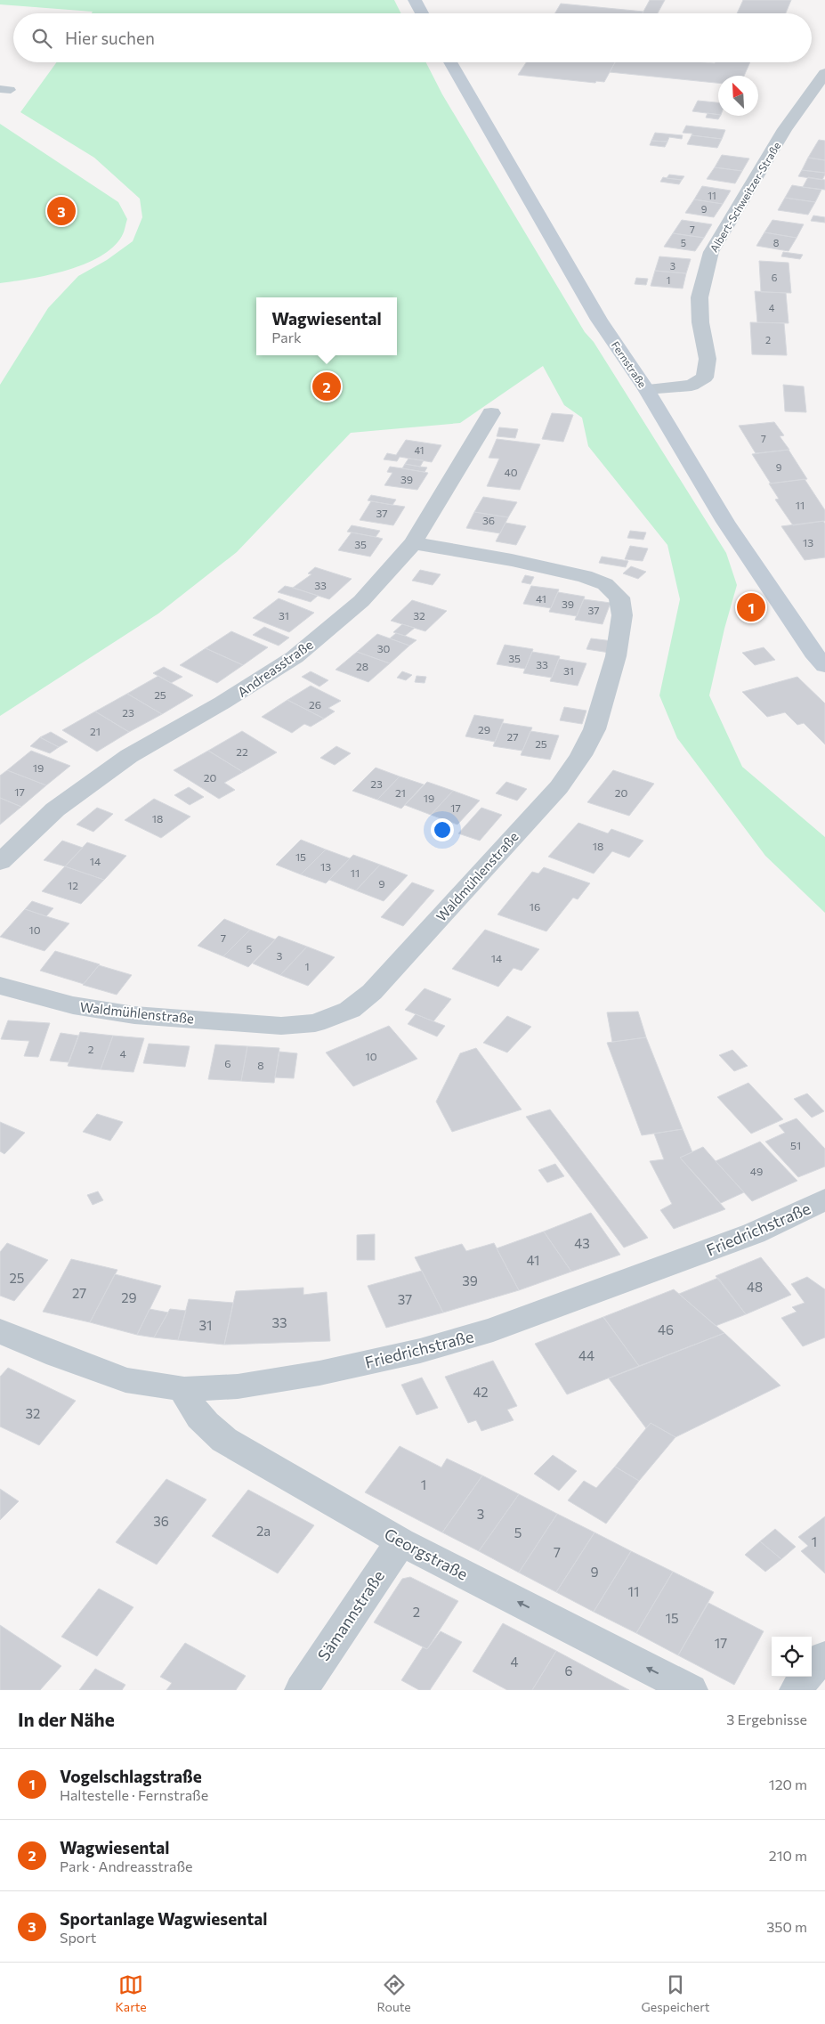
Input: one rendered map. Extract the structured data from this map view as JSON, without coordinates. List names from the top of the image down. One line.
{"streets":{"main road":["Fernstraße"],"street":["Albert-Schweitzer-Straße","Andreasstraße","Waldmühlenstraße","Friedrichstraße","Georgstraße","Sämannstraße"]},"crossings":[["Albert-Schweitzer-Straße","Fernstraße"],["Andreasstraße","Waldmühlenstraße"],["Friedrichstraße","Georgstraße"],["Georgstraße","Sämannstraße"]],"one_way":["Georgstraße"],"house_numbers":["11","9","7","5","8","3","6","1","4","2","7","41","9","40","39","11","37","36","13","35","33","41","39","37","31","32","30","35","33","28","31","25","26","23","29","21","27","25","22","19","20","23","17","21","20","19","17","18","18","15","14","13","11","9","12","16","10","7","5","3","14","1","2","4","10","6","8","51","49","43","41","25","39","48","27","29","37","33","31","46","44","42","32","1","3","36","2a","5","1","7","9","11","2","15","17","4","6"],"north":"top left","page":{"search":"Hier suchen","pins":["3","2","1"],"popup":["Wagwiesental","Park"],"heading":["In der Nähe","3 Ergebnisse"],"list":[{"mark":"1","name":"Vogelschlagstraße","note":"Haltestelle · Fernstraße","value":"120 m"},{"mark":"2","name":"Wagwiesental","note":"Park · Andreasstraße","value":"210 m"},{"mark":"3","name":"Sportanlage Wagwiesental","note":"Sport","value":"350 m"}],"nav":["Karte","Route","Gespeichert"]}}
